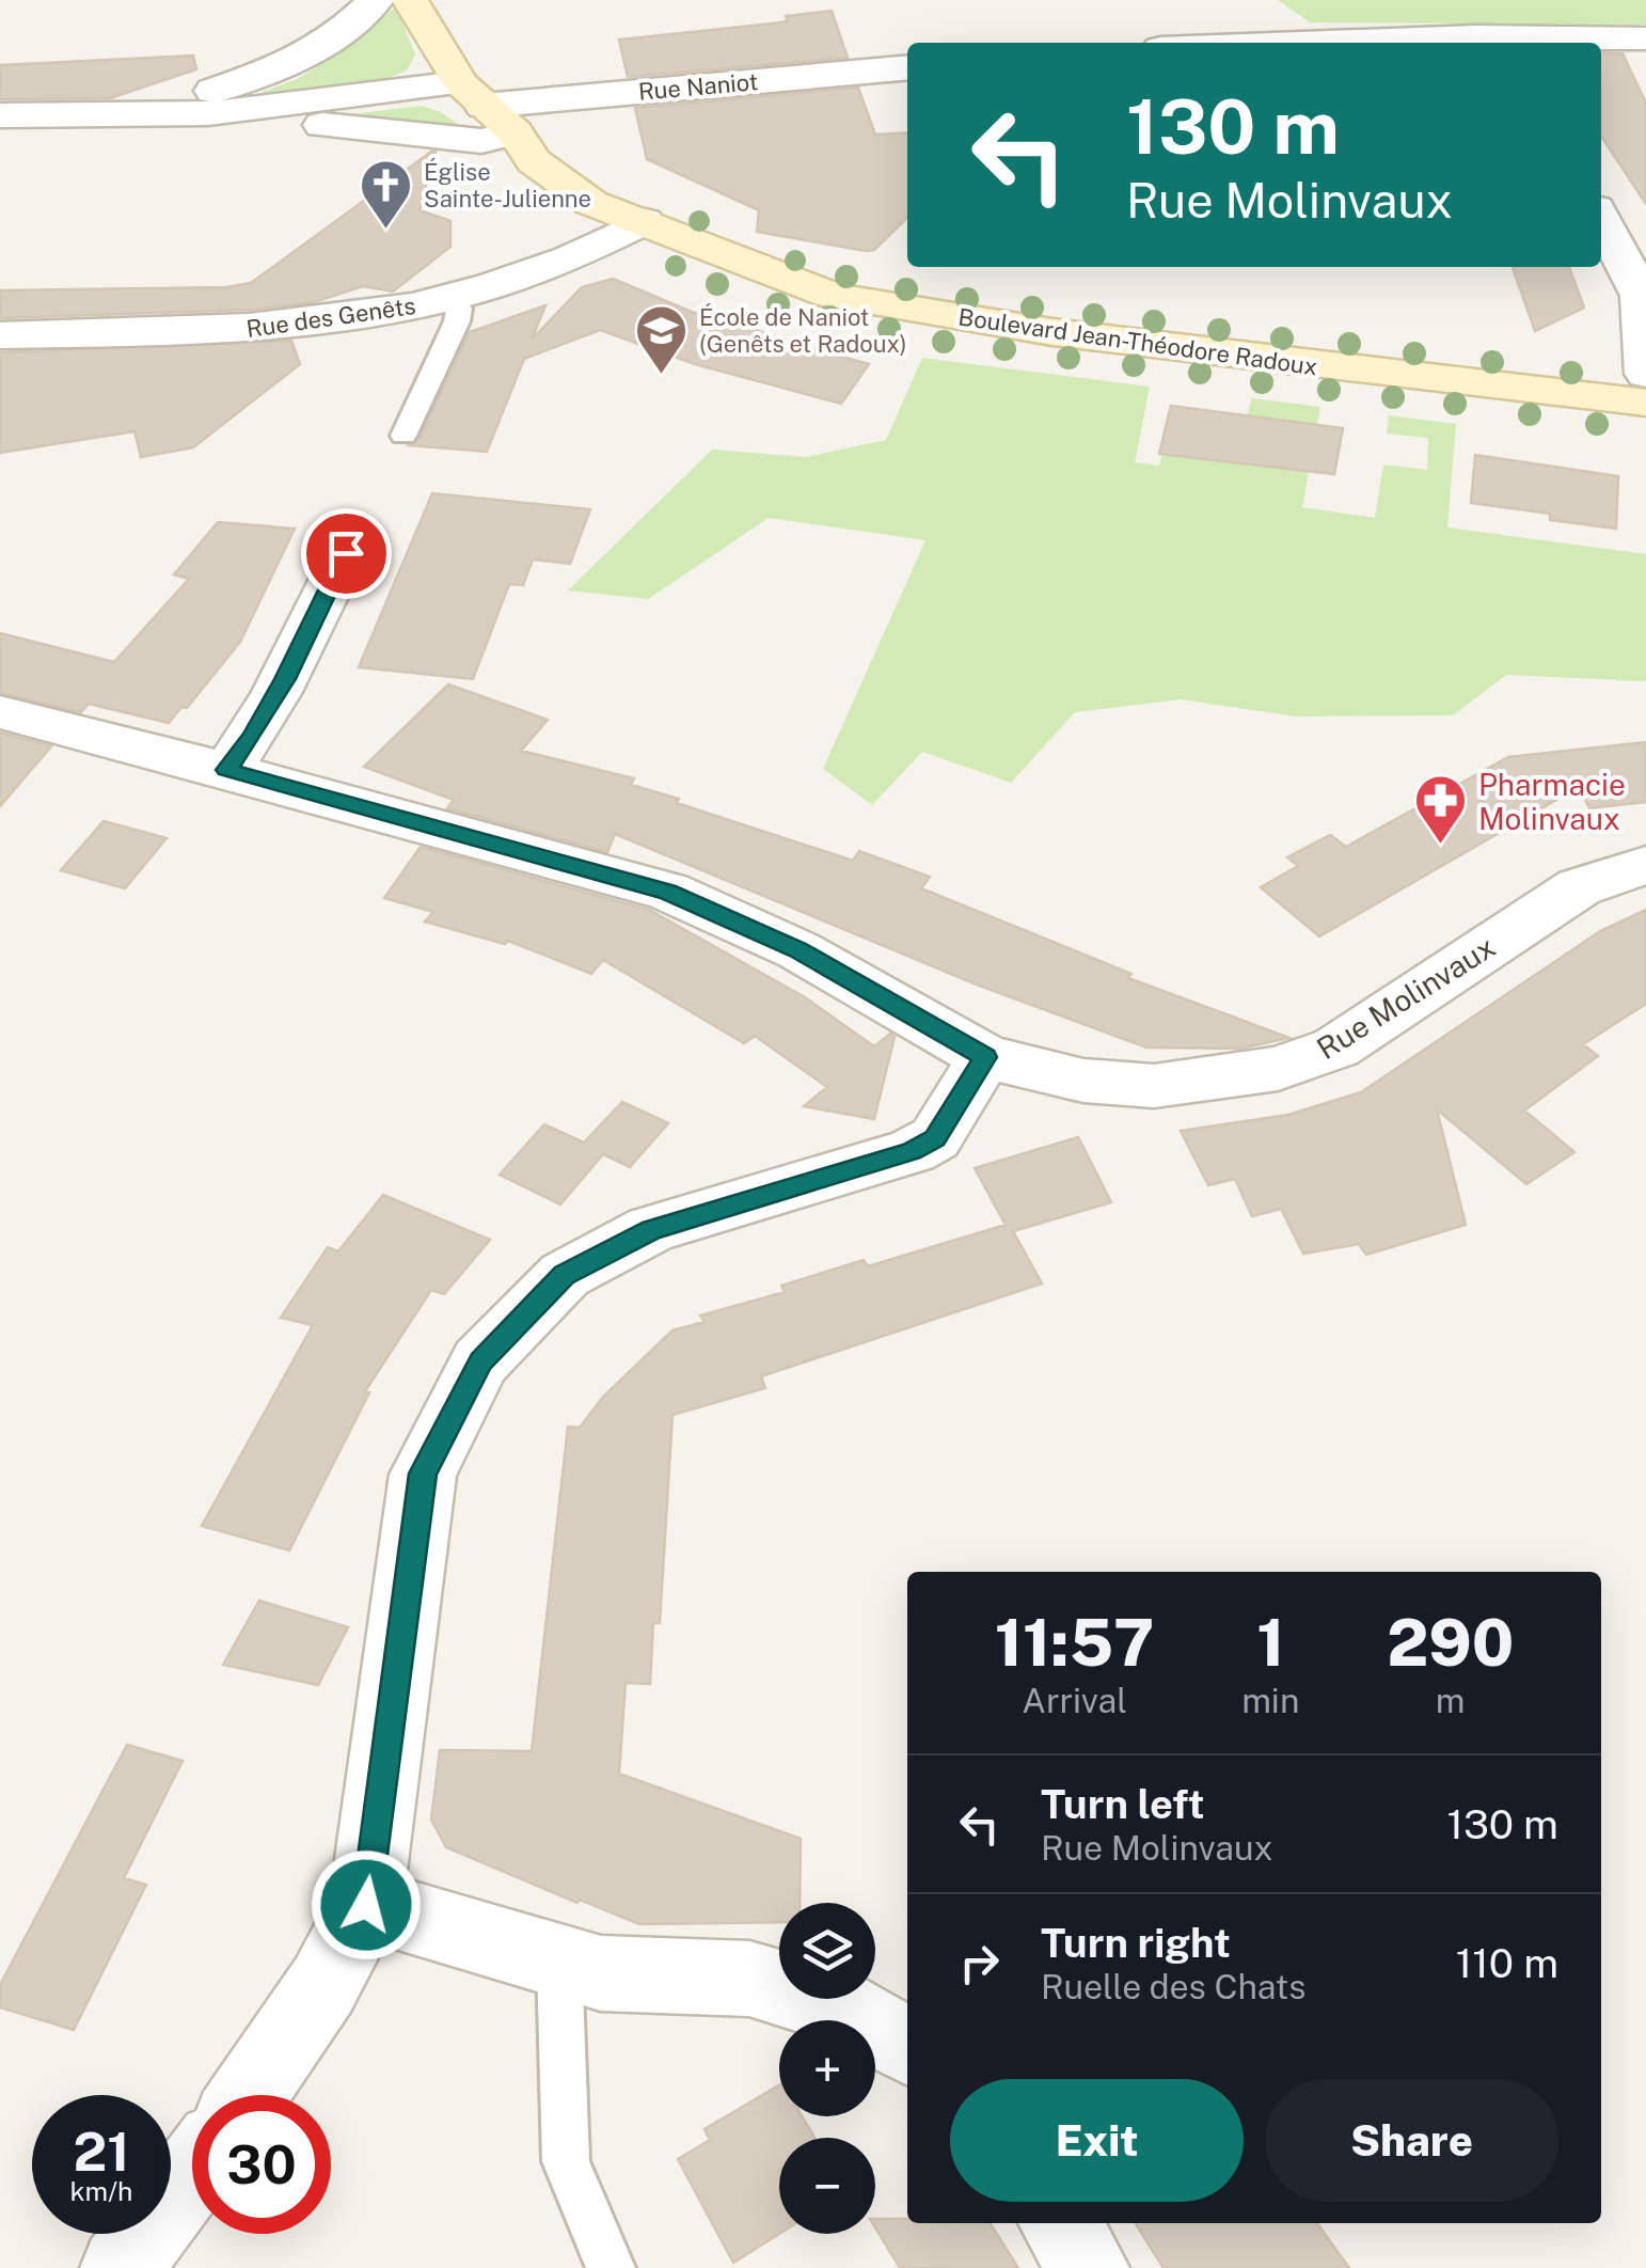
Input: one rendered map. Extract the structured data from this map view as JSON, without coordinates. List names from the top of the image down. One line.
{"streets":{"street":["Rue Naniot","Rue des Genêts","Boulevard Jean-Théodore Radoux","Rue Molinvaux"]},"crossings":[["Rue Naniot","Boulevard Jean-Théodore Radoux"],["Rue des Genêts","Boulevard Jean-Théodore Radoux"]],"places":{"church":["Église Sainte-Julienne"],"school or university":["École de Naniot (Genêts et Radoux)"],"pharmacy":["Pharmacie Molinvaux"]},"page":{"turn":["130 m","Rue Molinvaux"],"eta":["11:57","Arrival","1","min","290","m"],"list":[{"name":"Turn left","note":"Rue Molinvaux","value":"130 m"},{"name":"Turn right","note":"Ruelle des Chats","value":"110 m"}],"map_buttons":["+","−"],"buttons":["Exit","Share"],"speed":"21 km/h","limit":"30"}}
